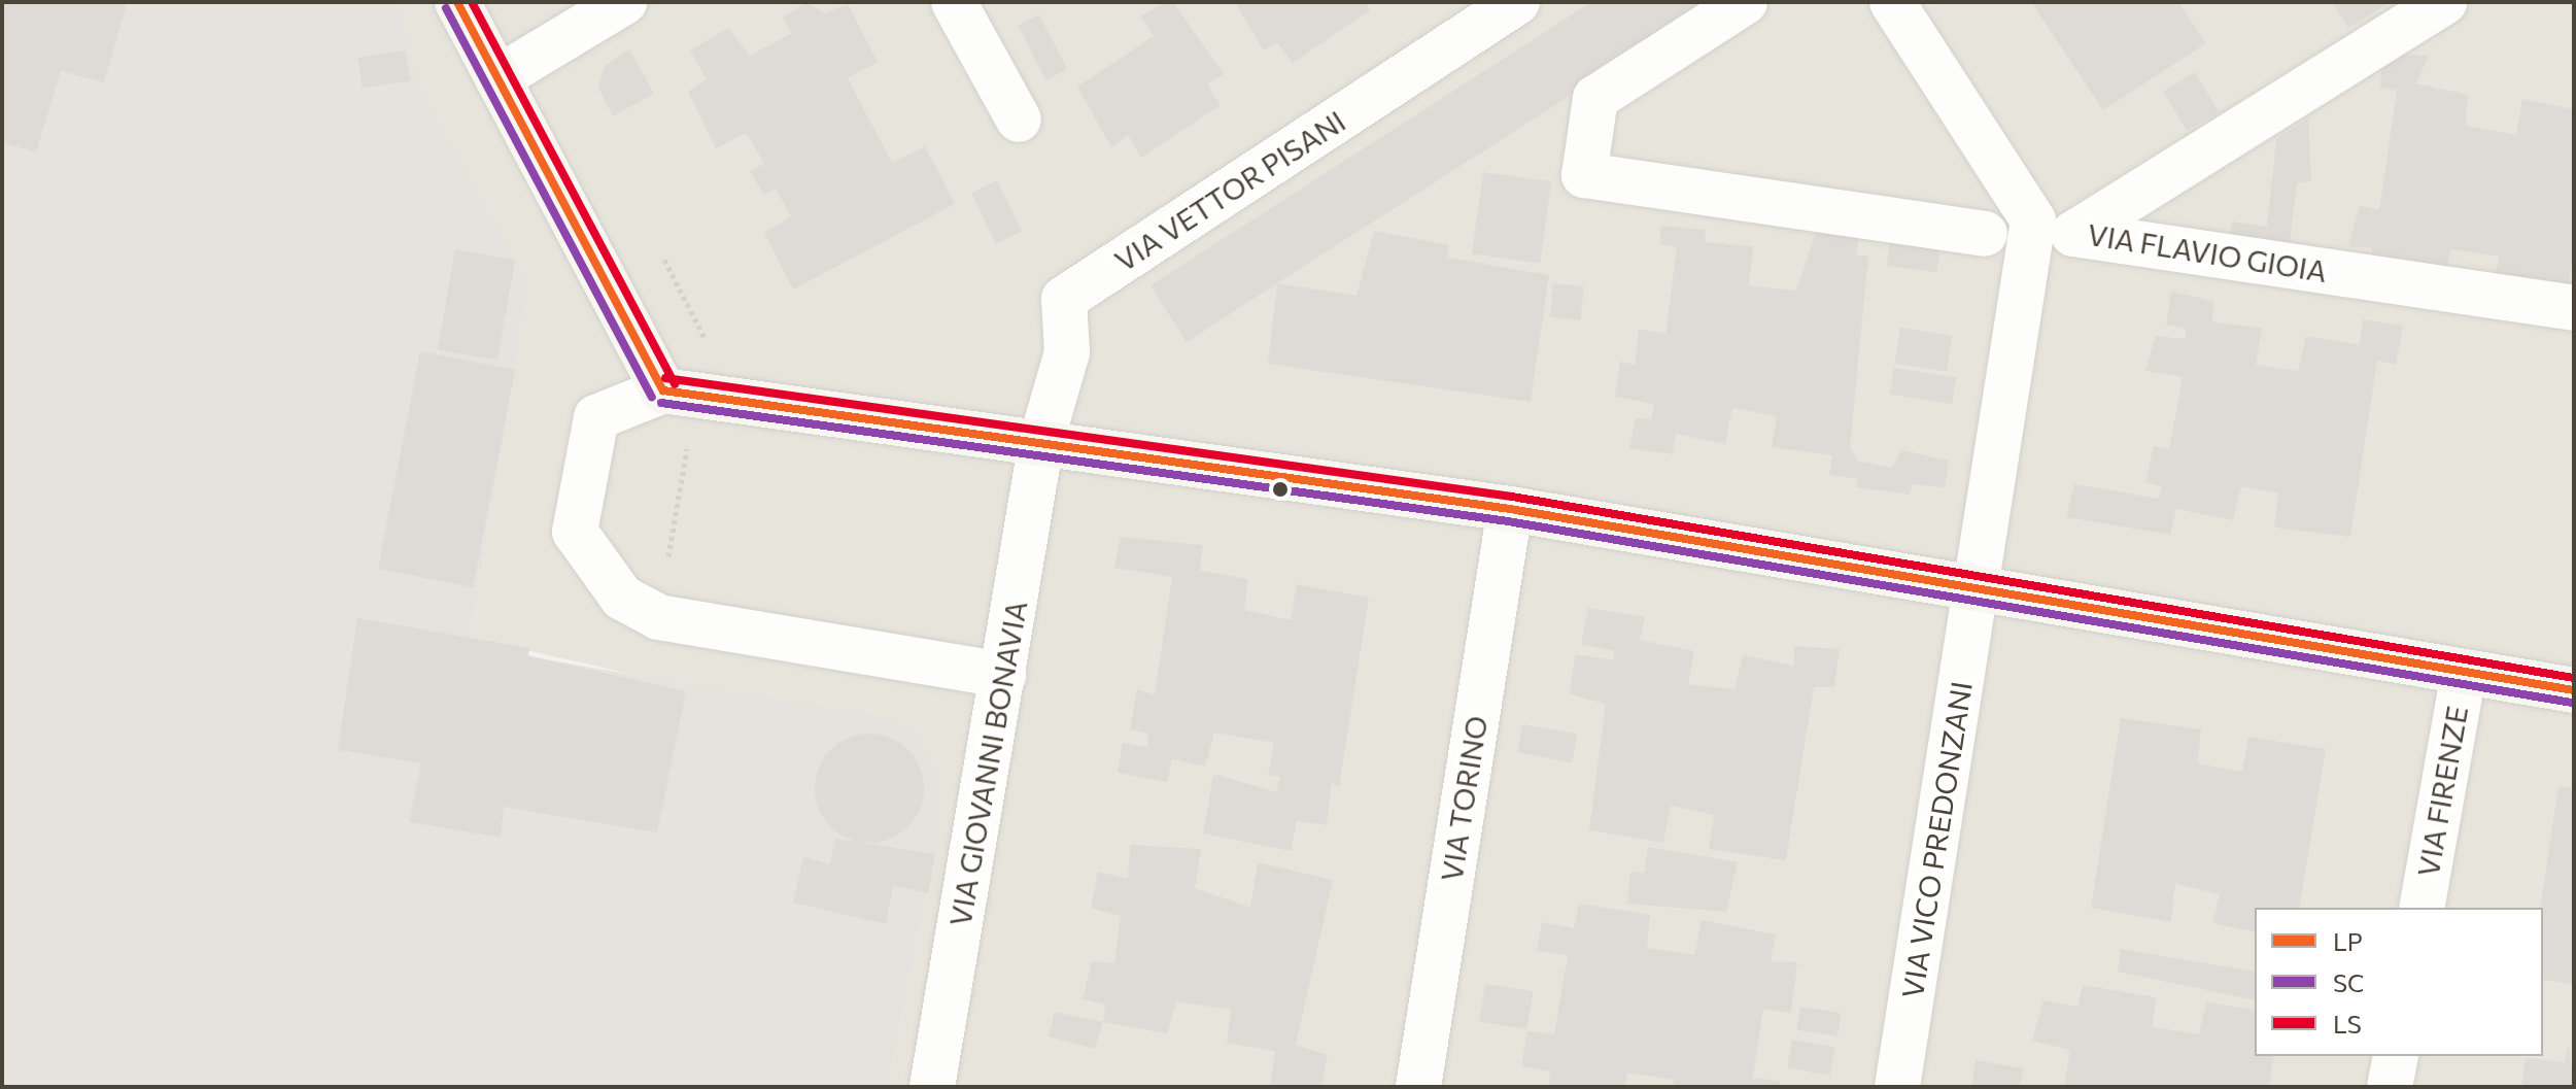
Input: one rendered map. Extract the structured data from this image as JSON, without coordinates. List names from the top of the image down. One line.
{"streets":{"street":["VIA VETTOR PISANI","VIA FLAVIO GIOIA","VIA GIOVANNI BONAVIA","VIA FIRENZE","VIA TORINO","VIA VICO PREDONZANI"]},"crossings":[["VIA VETTOR PISANI","VIA GIOVANNI BONAVIA"],["VIA FLAVIO GIOIA","VIA VICO PREDONZANI"]],"lines":["transit line LP","transit line LS","transit line SC"],"legend":["LP","SC","LS"]}
